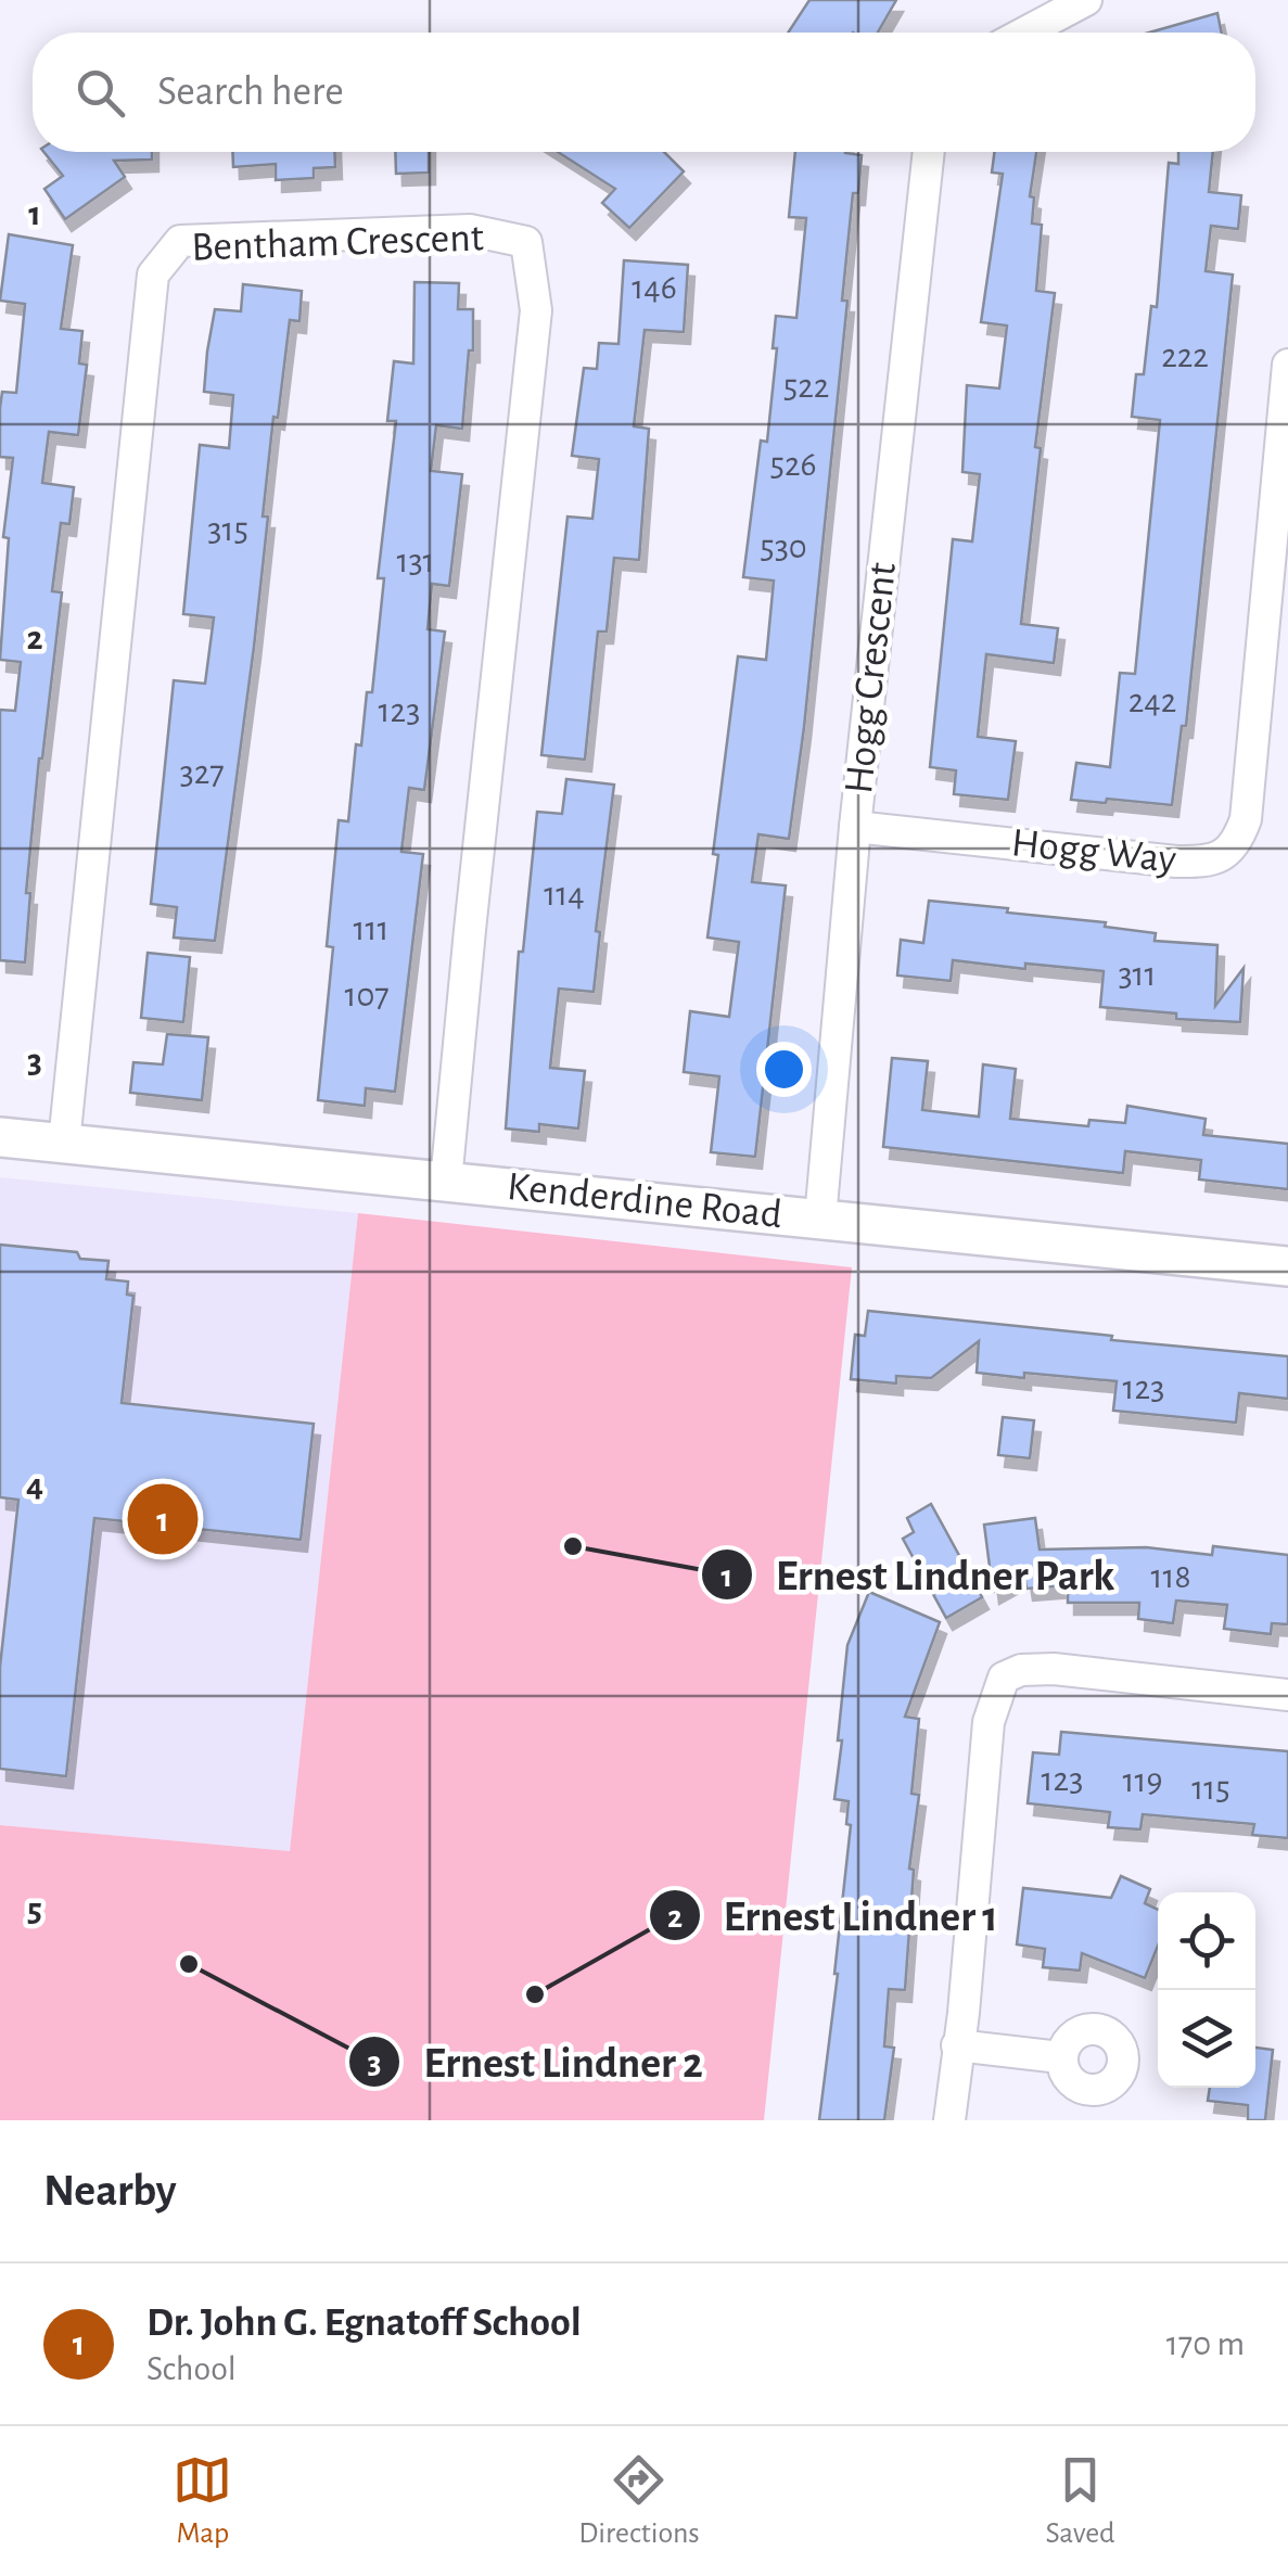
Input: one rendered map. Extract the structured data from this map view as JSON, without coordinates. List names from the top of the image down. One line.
{"streets":{"street":["Bentham Crescent","Hogg Crescent","Hogg Way","Kenderdine Road"]},"crossings":[["Bentham Crescent","Kenderdine Road"],["Hogg Crescent","Hogg Way"],["Hogg Crescent","Kenderdine Road"]],"places":["Ernest Lindner Park","Ernest Lindner 2","Ernest Lindner 1"],"house_numbers":["146","222","522","526","315","530","131","242","123","327","114","111","311","107","123","118","123","119","115"],"page":{"search":"Search here","pins":"1","heading":"Nearby","list":[{"mark":"1","name":"Dr. John G. Egnatoff School","note":"School","value":"170 m"}],"nav":["Map","Directions","Saved"]},"grid":{"rows":["1","2","3","4","5"]}}
